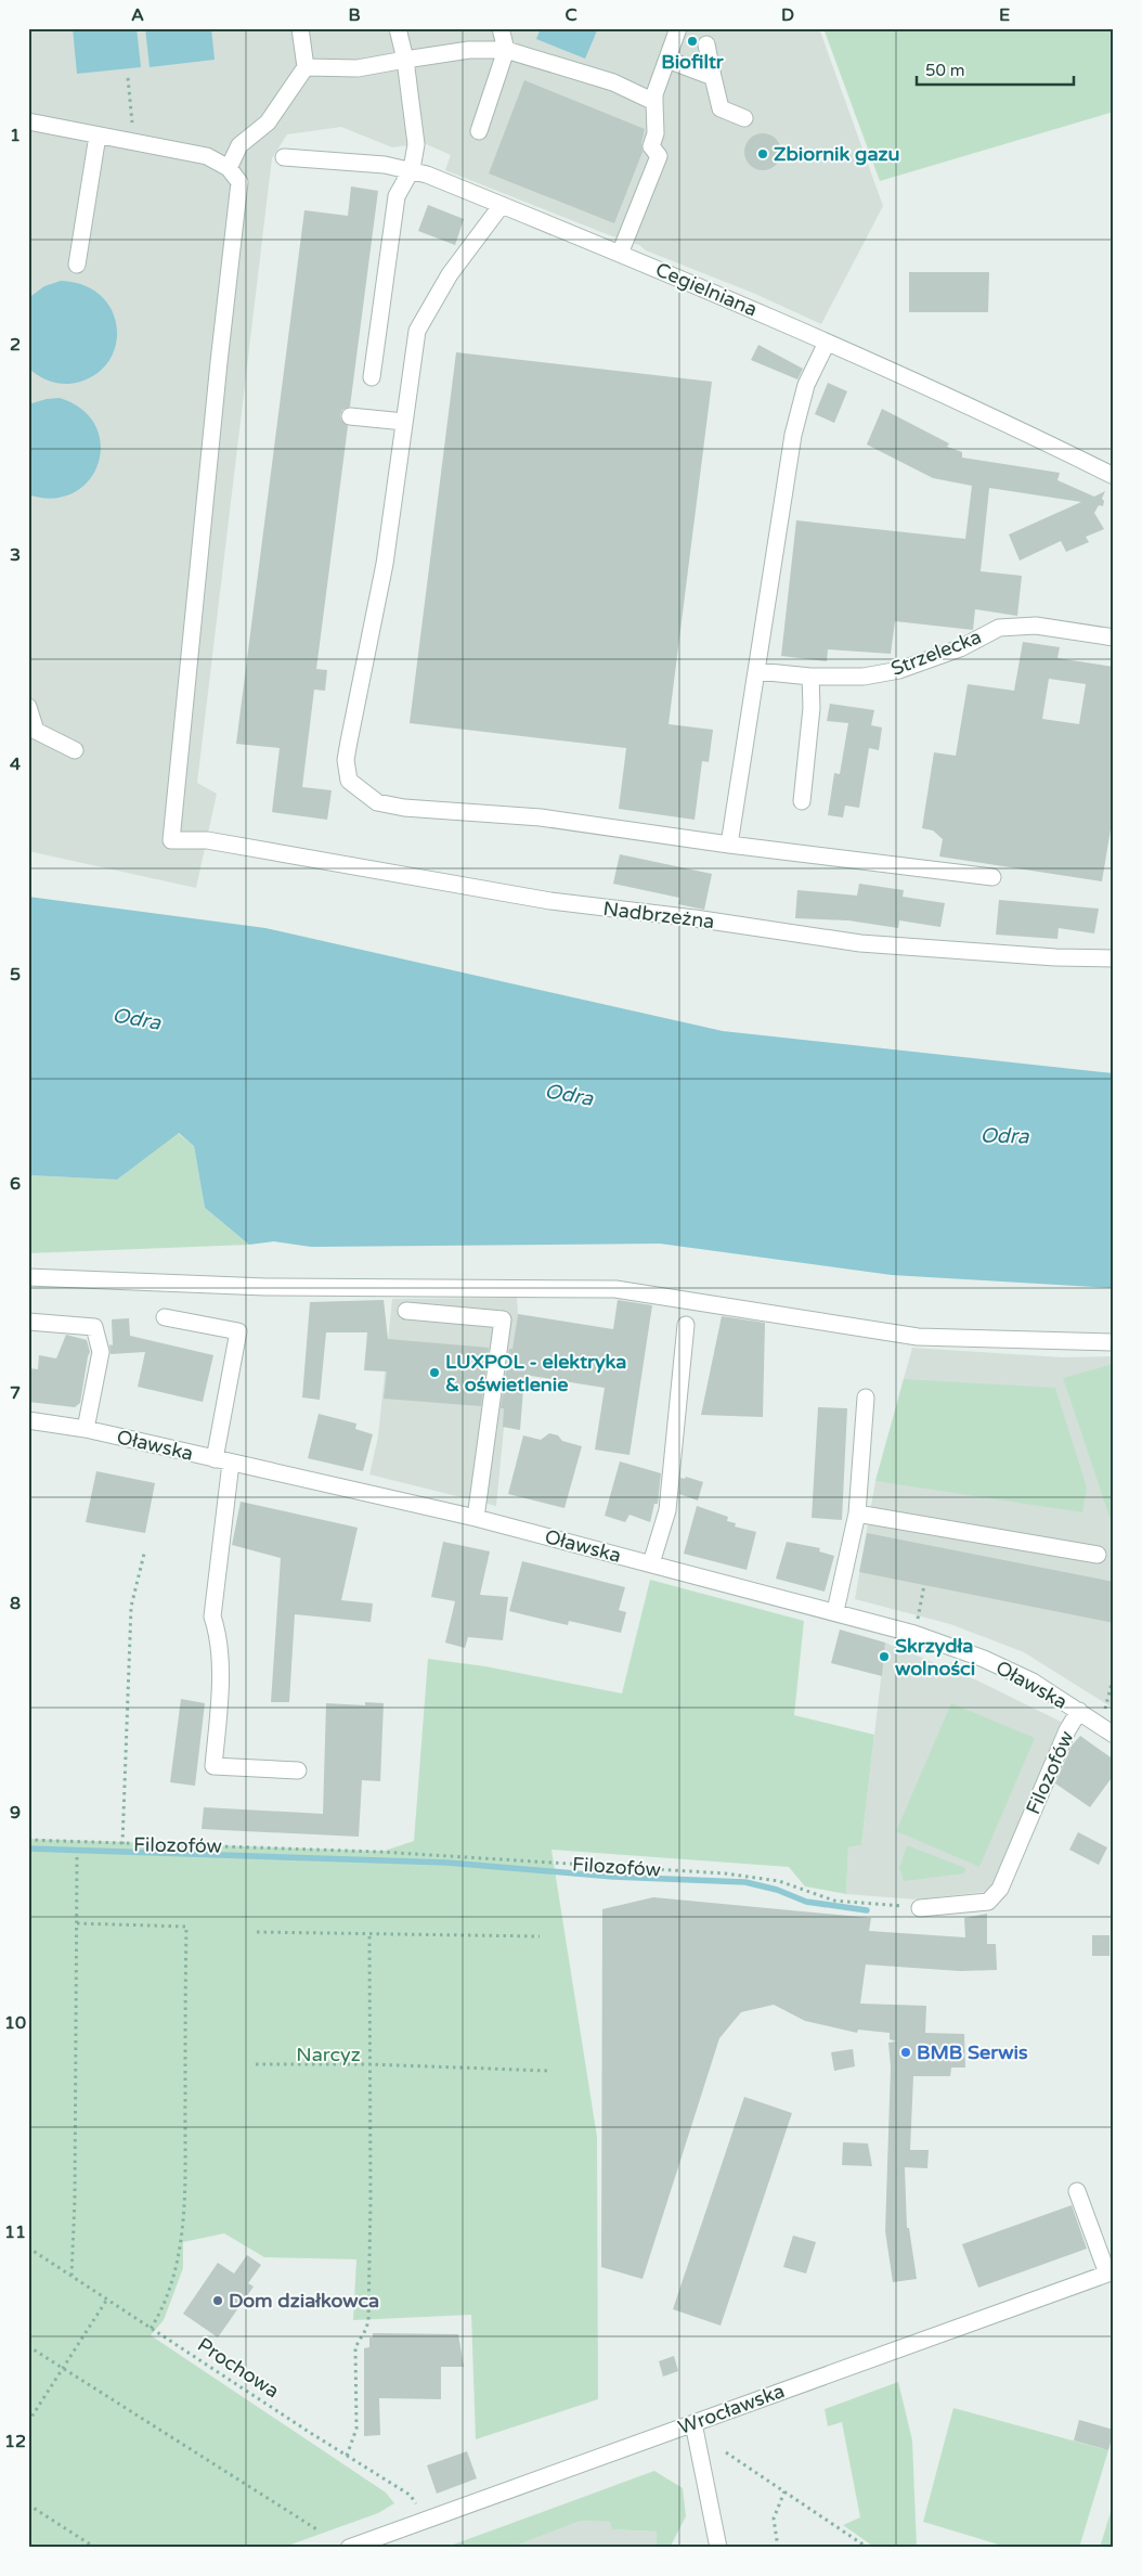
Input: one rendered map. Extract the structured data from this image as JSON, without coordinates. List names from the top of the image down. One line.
{"streets":{"street":["Cegielniana","Strzelecka","Nadbrzeżna","Oławska","Filozofów","Wrocławska"],"path":["Prochowa"]},"crossings":[["Oławska","Filozofów"],["Prochowa","Wrocławska"]],"water":["Odra"],"parks":["Narcyz"],"places":["Biofiltr","Zbiornik gazu","LUXPOL - elektryka & oświetlenie","Skrzydła wolności","BMB Serwis","Dom działkowca"],"scale_bar":"50 m","grid":{"columns":["A","B","C","D","E"],"rows":["1","2","3","4","5","6","7","8","9","10","11","12"]}}
